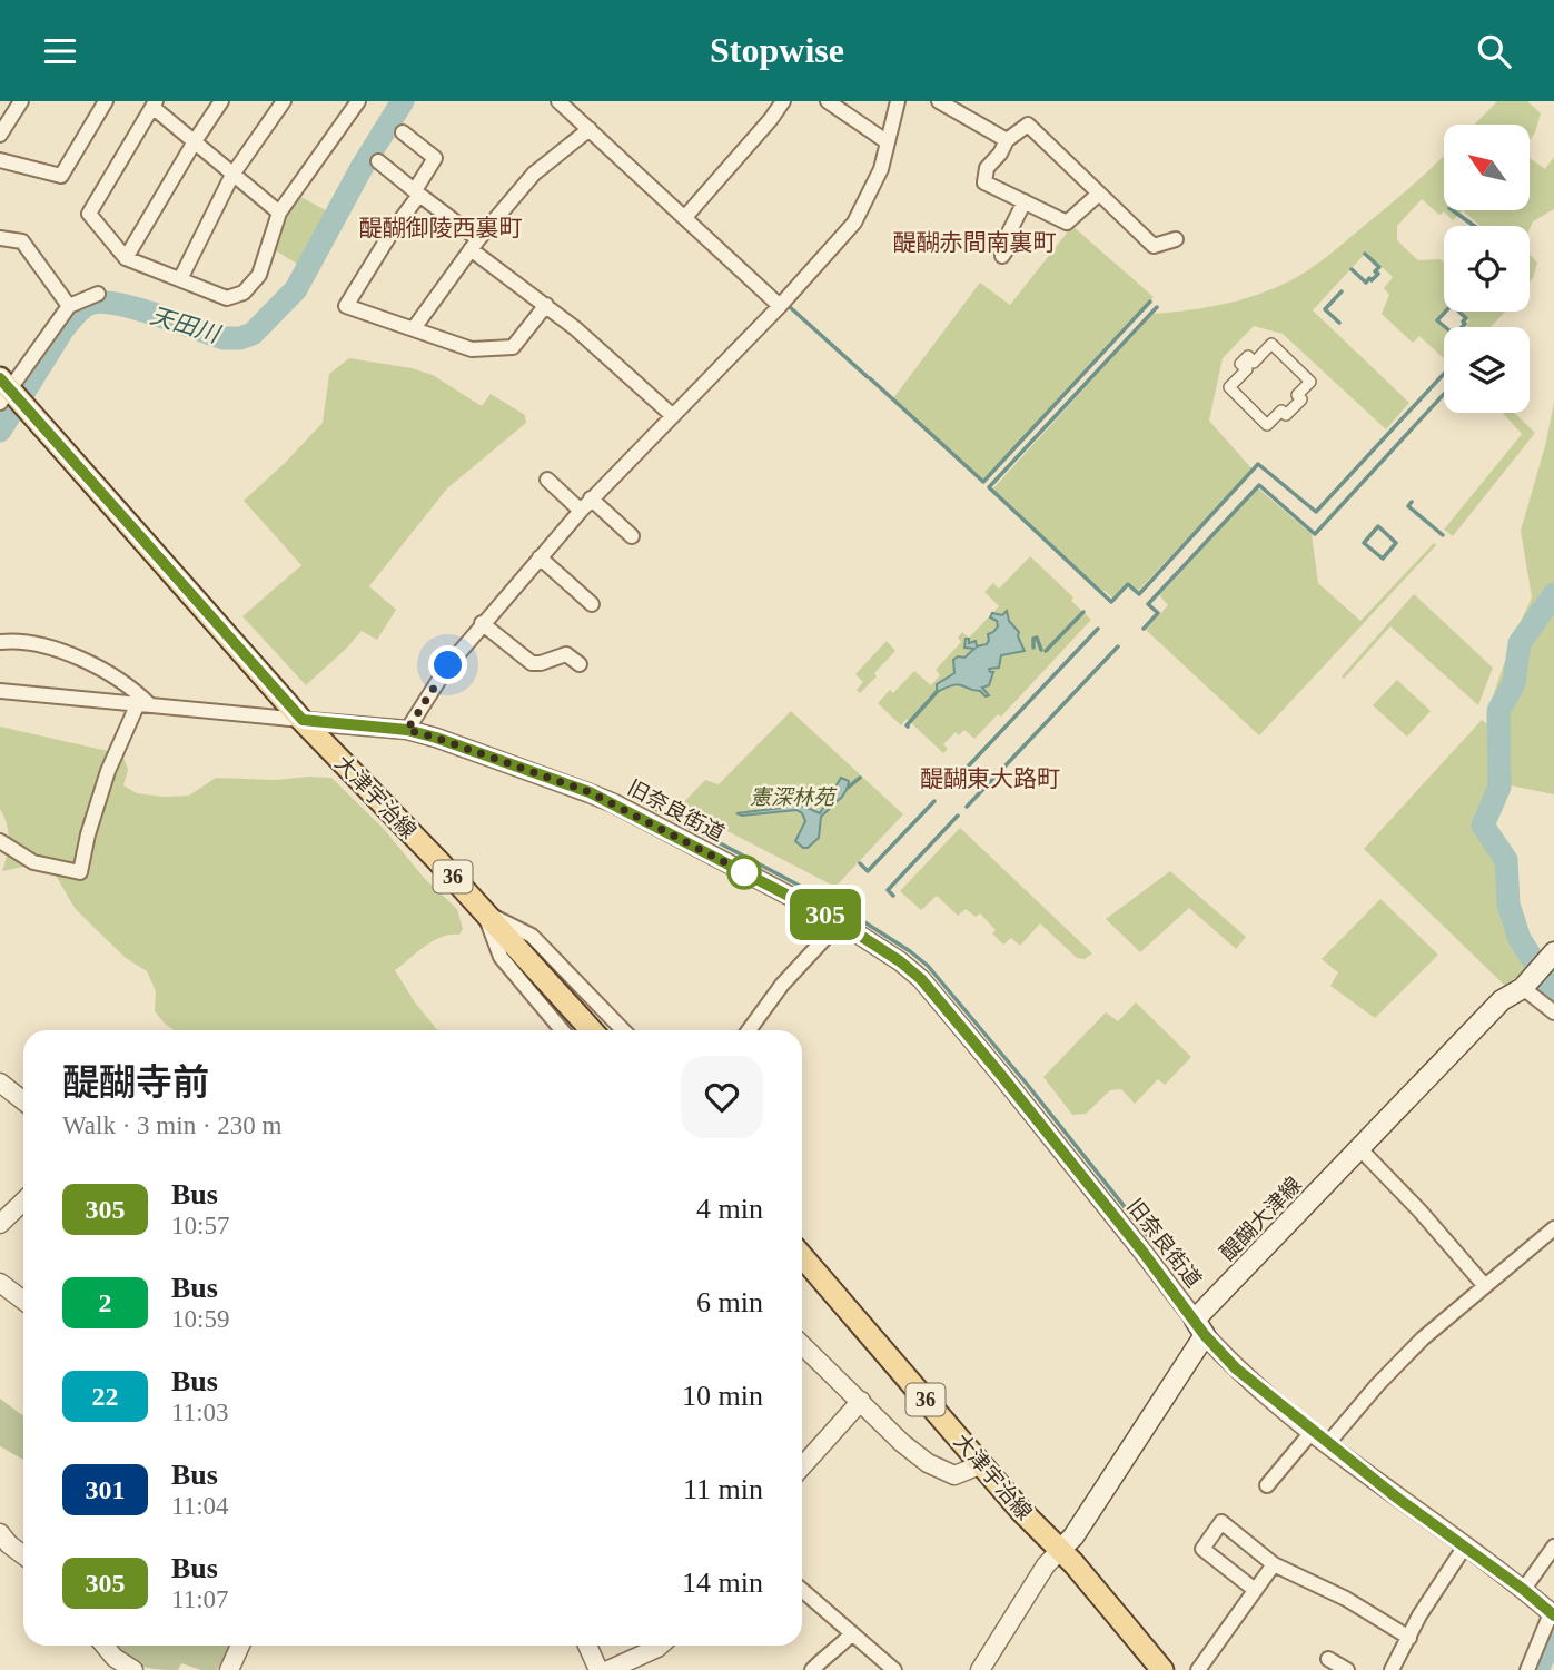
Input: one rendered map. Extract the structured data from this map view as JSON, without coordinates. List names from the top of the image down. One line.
{"streets":{"main road":["大津宇治線","36","醍醐大津線"],"street":["旧奈良街道"]},"crossings":[["大津宇治線","旧奈良街道"],["大津宇治線","醍醐大津線"],["旧奈良街道","醍醐大津線"]],"districts":["醍醐御陵西裏町","醍醐赤間南裏町","醍醐東大路町"],"water":["天田川"],"parks":["憲深林苑"],"lines":["bus line 305"],"north":"top left","page":{"header":"Stopwise","on_map":"305","heading":["醍醐寺前","Walk · 3 min · 230 m"],"list":[{"mark":"305","name":"Bus","note":"10:57","value":"4 min"},{"mark":"2","name":"Bus","note":"10:59","value":"6 min"},{"mark":"22","name":"Bus","note":"11:03","value":"10 min"},{"mark":"301","name":"Bus","note":"11:04","value":"11 min"},{"mark":"305","name":"Bus","note":"11:07","value":"14 min"}]}}
